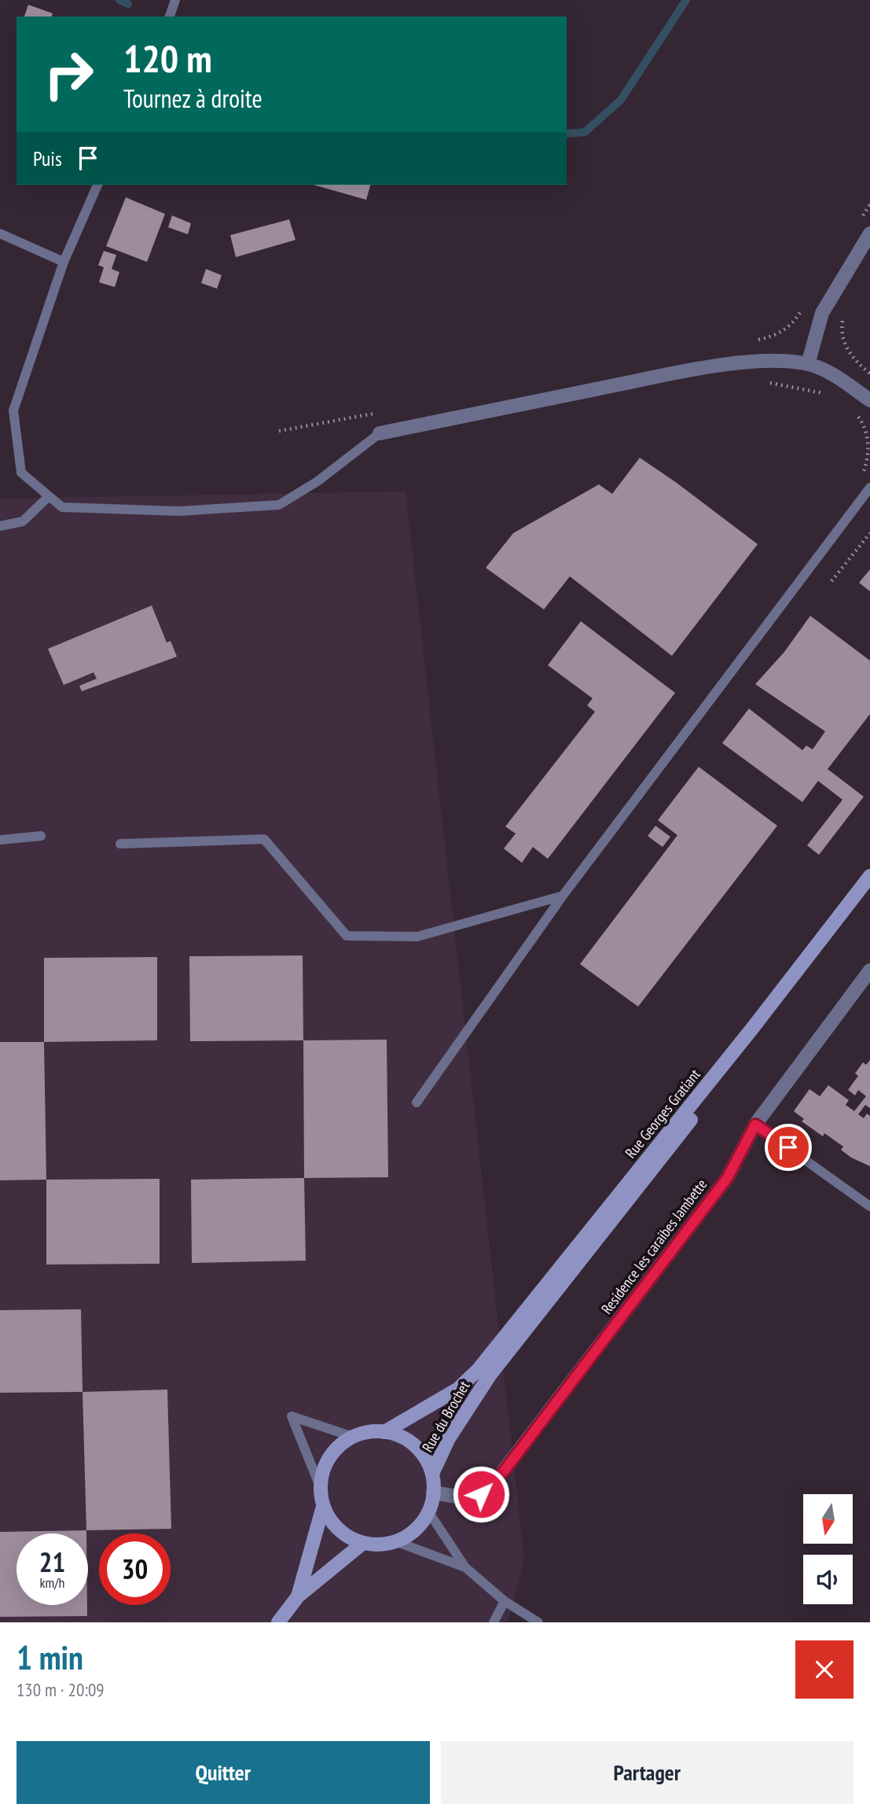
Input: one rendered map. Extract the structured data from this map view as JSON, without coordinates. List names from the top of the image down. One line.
{"streets":{"main road":["Rue Georges Gratiant","Rue du Brochet"],"street":["Residence les caraibes Jambette"]},"crossings":[["Rue Georges Gratiant","Rue du Brochet"],["Residence les caraibes Jambette","Rue du Brochet"]],"north":"bottom","page":{"turn":["120 m","Tournez à droite"],"then":"Puis","speed":"21 km/h","limit":"30","heading":["1 min","130 m · 20:09"],"buttons":["Quitter","Partager"]}}
